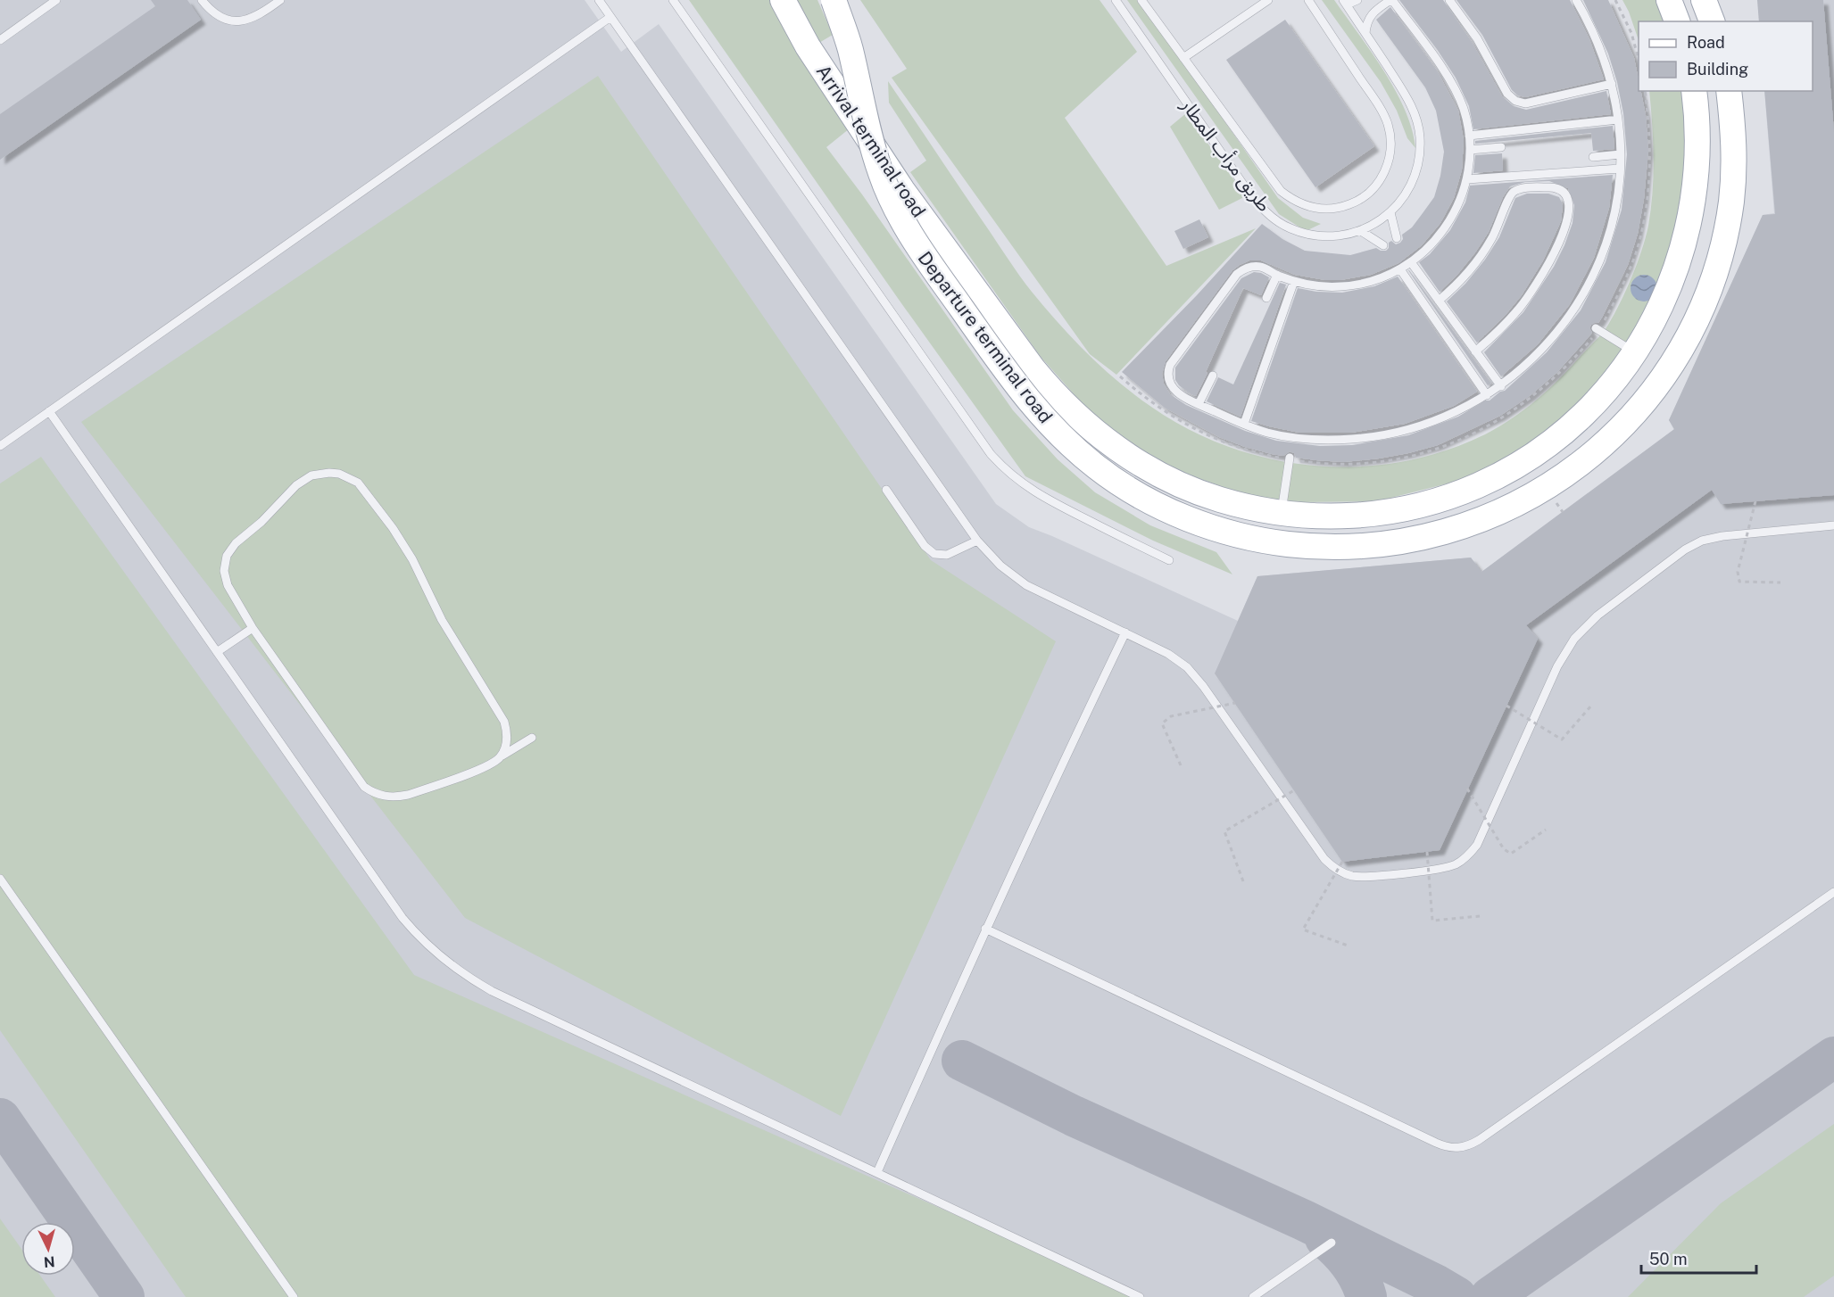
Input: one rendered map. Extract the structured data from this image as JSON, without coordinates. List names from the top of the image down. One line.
{"streets":{"main road":["Arrival terminal road","Departure terminal road"],"lane":["طريق مرأب المطار"]},"legend":["Road","Building"],"scale_bar":"50 m","north":"bottom"}
